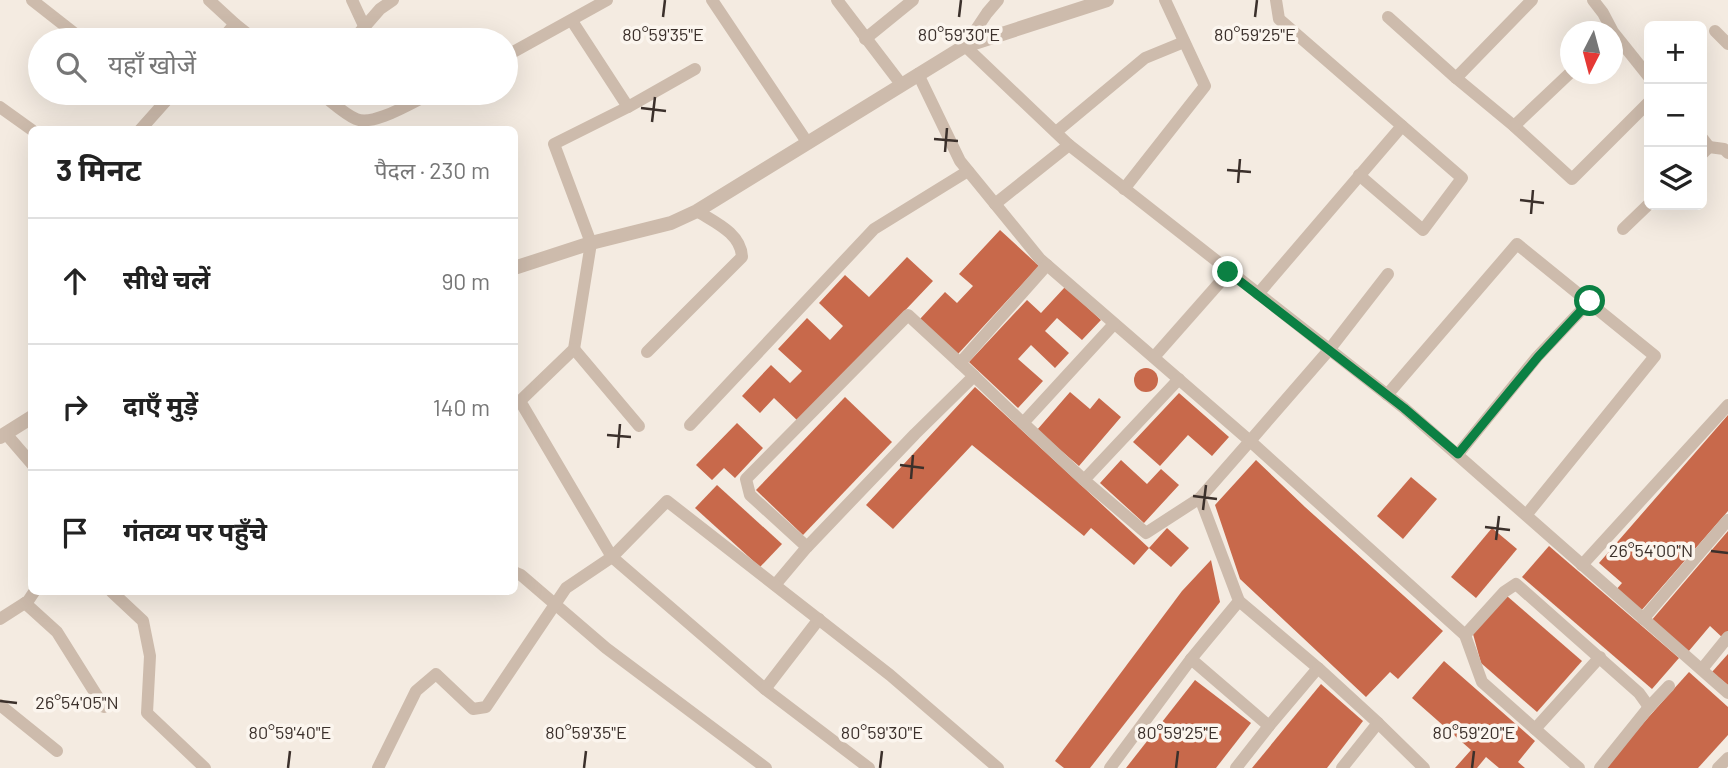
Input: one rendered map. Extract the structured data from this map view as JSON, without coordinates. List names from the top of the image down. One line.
{"north":"bottom","page":{"map_buttons":["+","−"],"search":"यहाँ खोजें","heading":["3 मिनट","पैदल · 230 m"],"list":[["सीधे चलें","90 m"],["दाएँ मुड़ें","140 m"],"गंतव्य पर पहुँचे"]},"coordinates":["80°59'35\"E","80°59'30\"E","80°59'25\"E","26°54'00\"N","26°54'05\"N","80°59'40\"E","80°59'20\"E"]}
